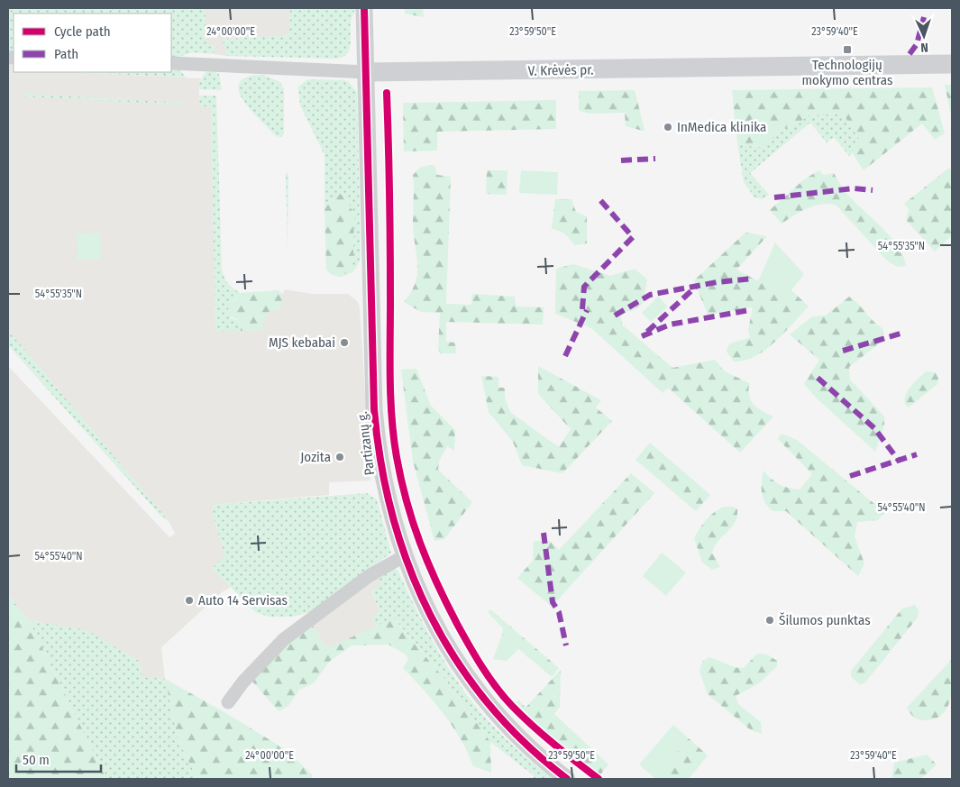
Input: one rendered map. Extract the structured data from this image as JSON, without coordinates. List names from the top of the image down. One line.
{"streets":{"main road":["V. Krėvės pr."],"street":["Partizanų g."]},"crossings":[["V. Krėvės pr.","Partizanų g."]],"places":{"transit":["Technologijų mokymo centras"],"other":["InMedica klinika","MJS kebabai","Jozita","Auto 14 Servisas","Šilumos punktas"]},"legend":["Cycle path","Path"],"scale_bar":"50 m","north":"bottom","coordinates":["24°00'00\"E","23°59'50\"E","23°59'40\"E","54°55'35\"N","54°55'40\"N"]}
